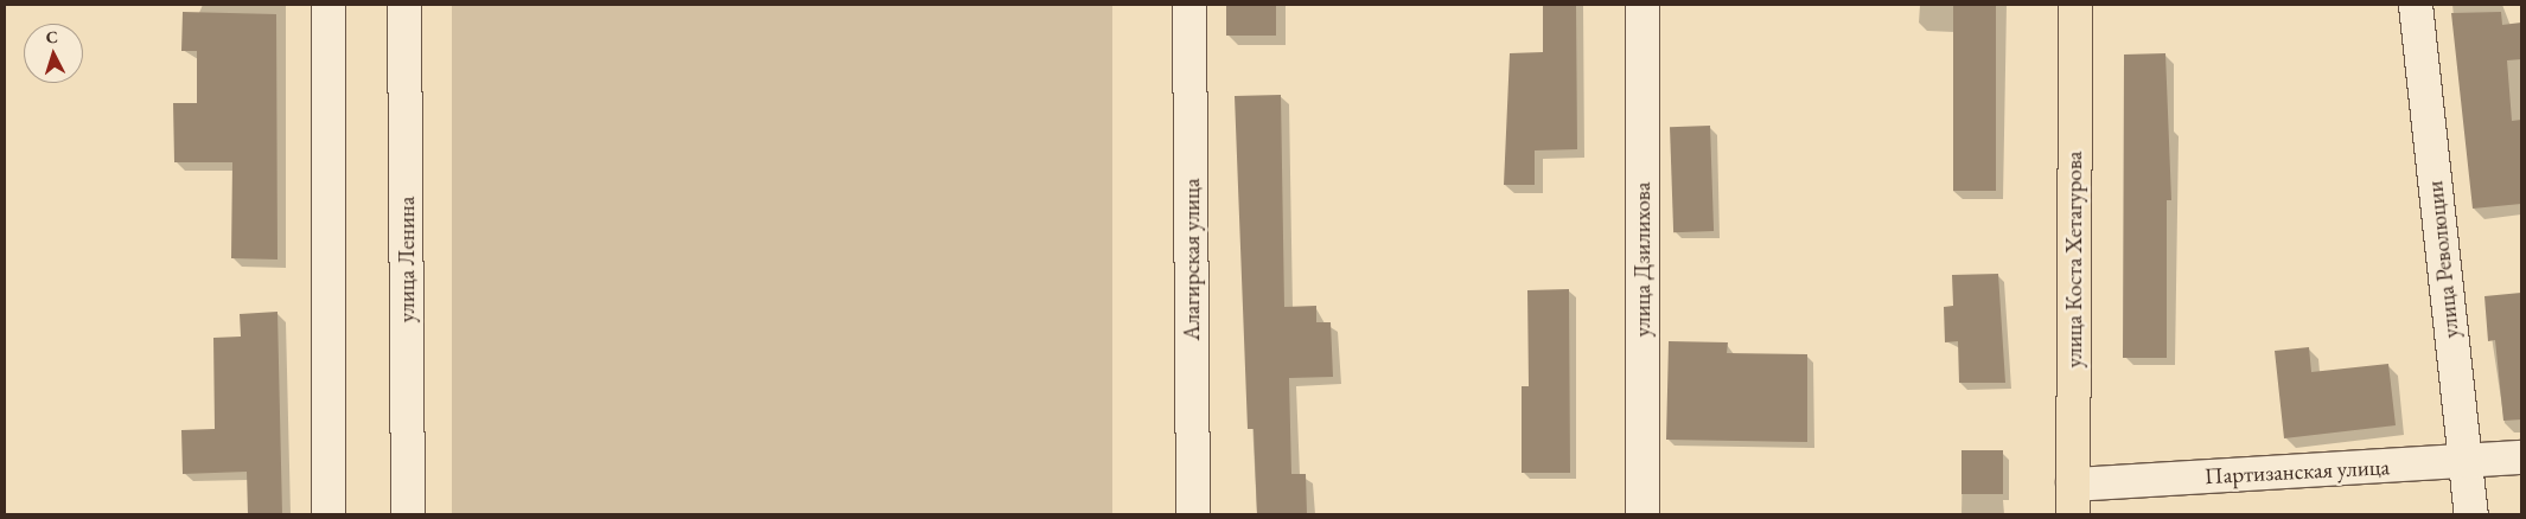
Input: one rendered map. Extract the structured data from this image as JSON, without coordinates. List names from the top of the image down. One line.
{"streets":{"main road":["улица Коста Хетагурова"],"street":["улица Ленина","Алагирская улица","улица Дзилихова","улица Революции","Партизанская улица"]},"crossings":[["улица Коста Хетагурова","Партизанская улица"],["улица Революции","Партизанская улица"]],"north":"top"}
